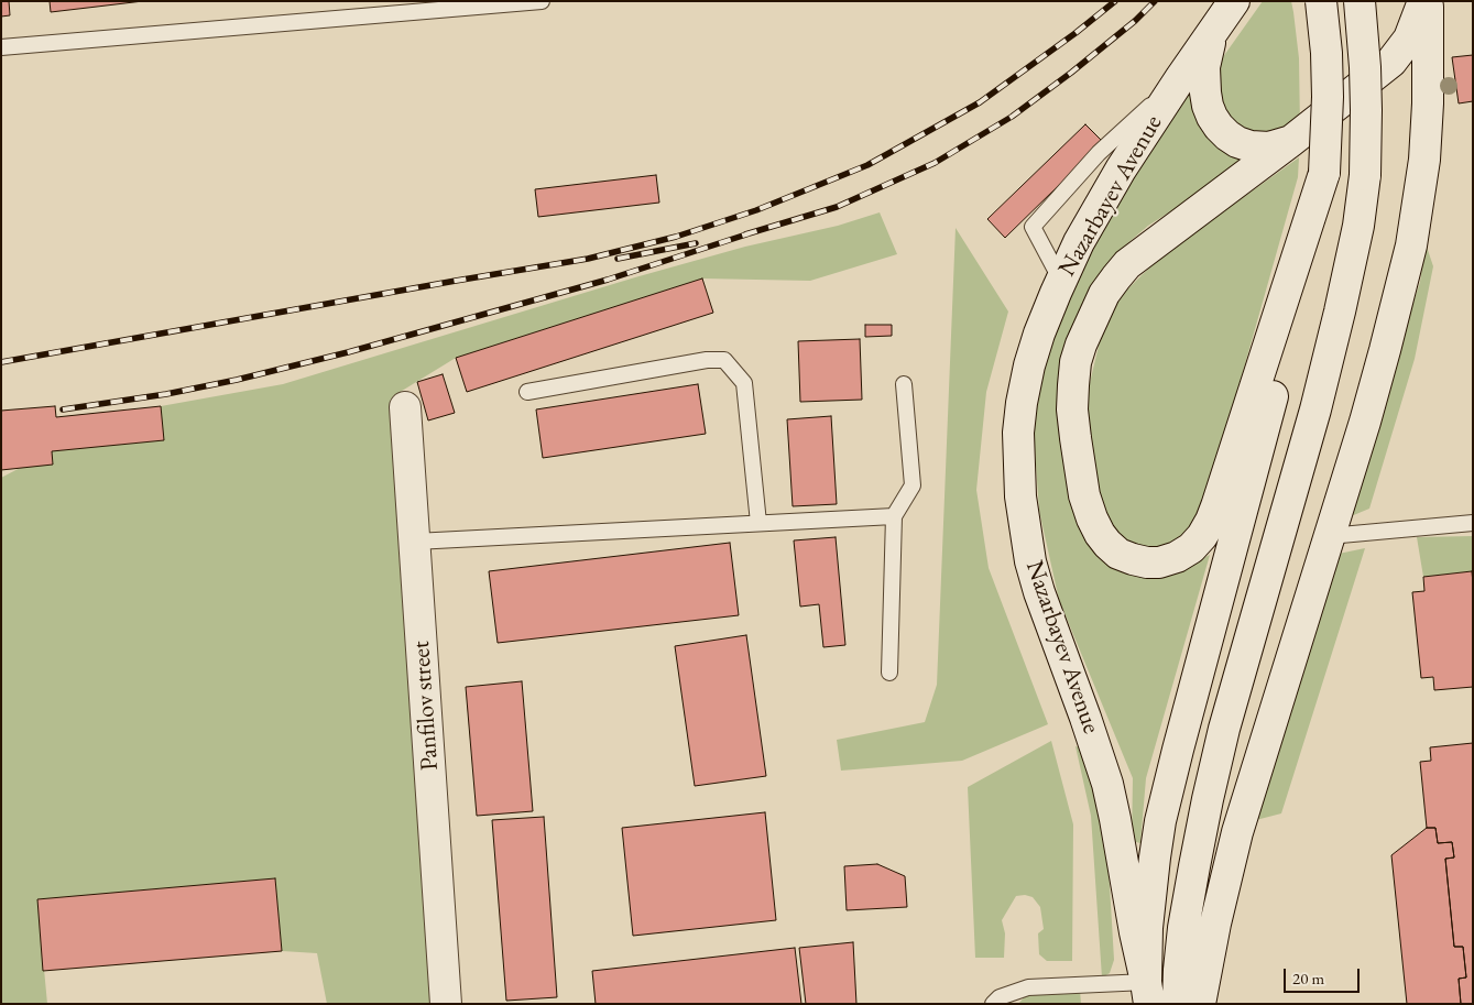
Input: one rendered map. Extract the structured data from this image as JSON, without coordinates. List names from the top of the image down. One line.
{"streets":{"main road":["Nazarbayev Avenue","Panfilov street"]},"scale_bar":"20 m"}
